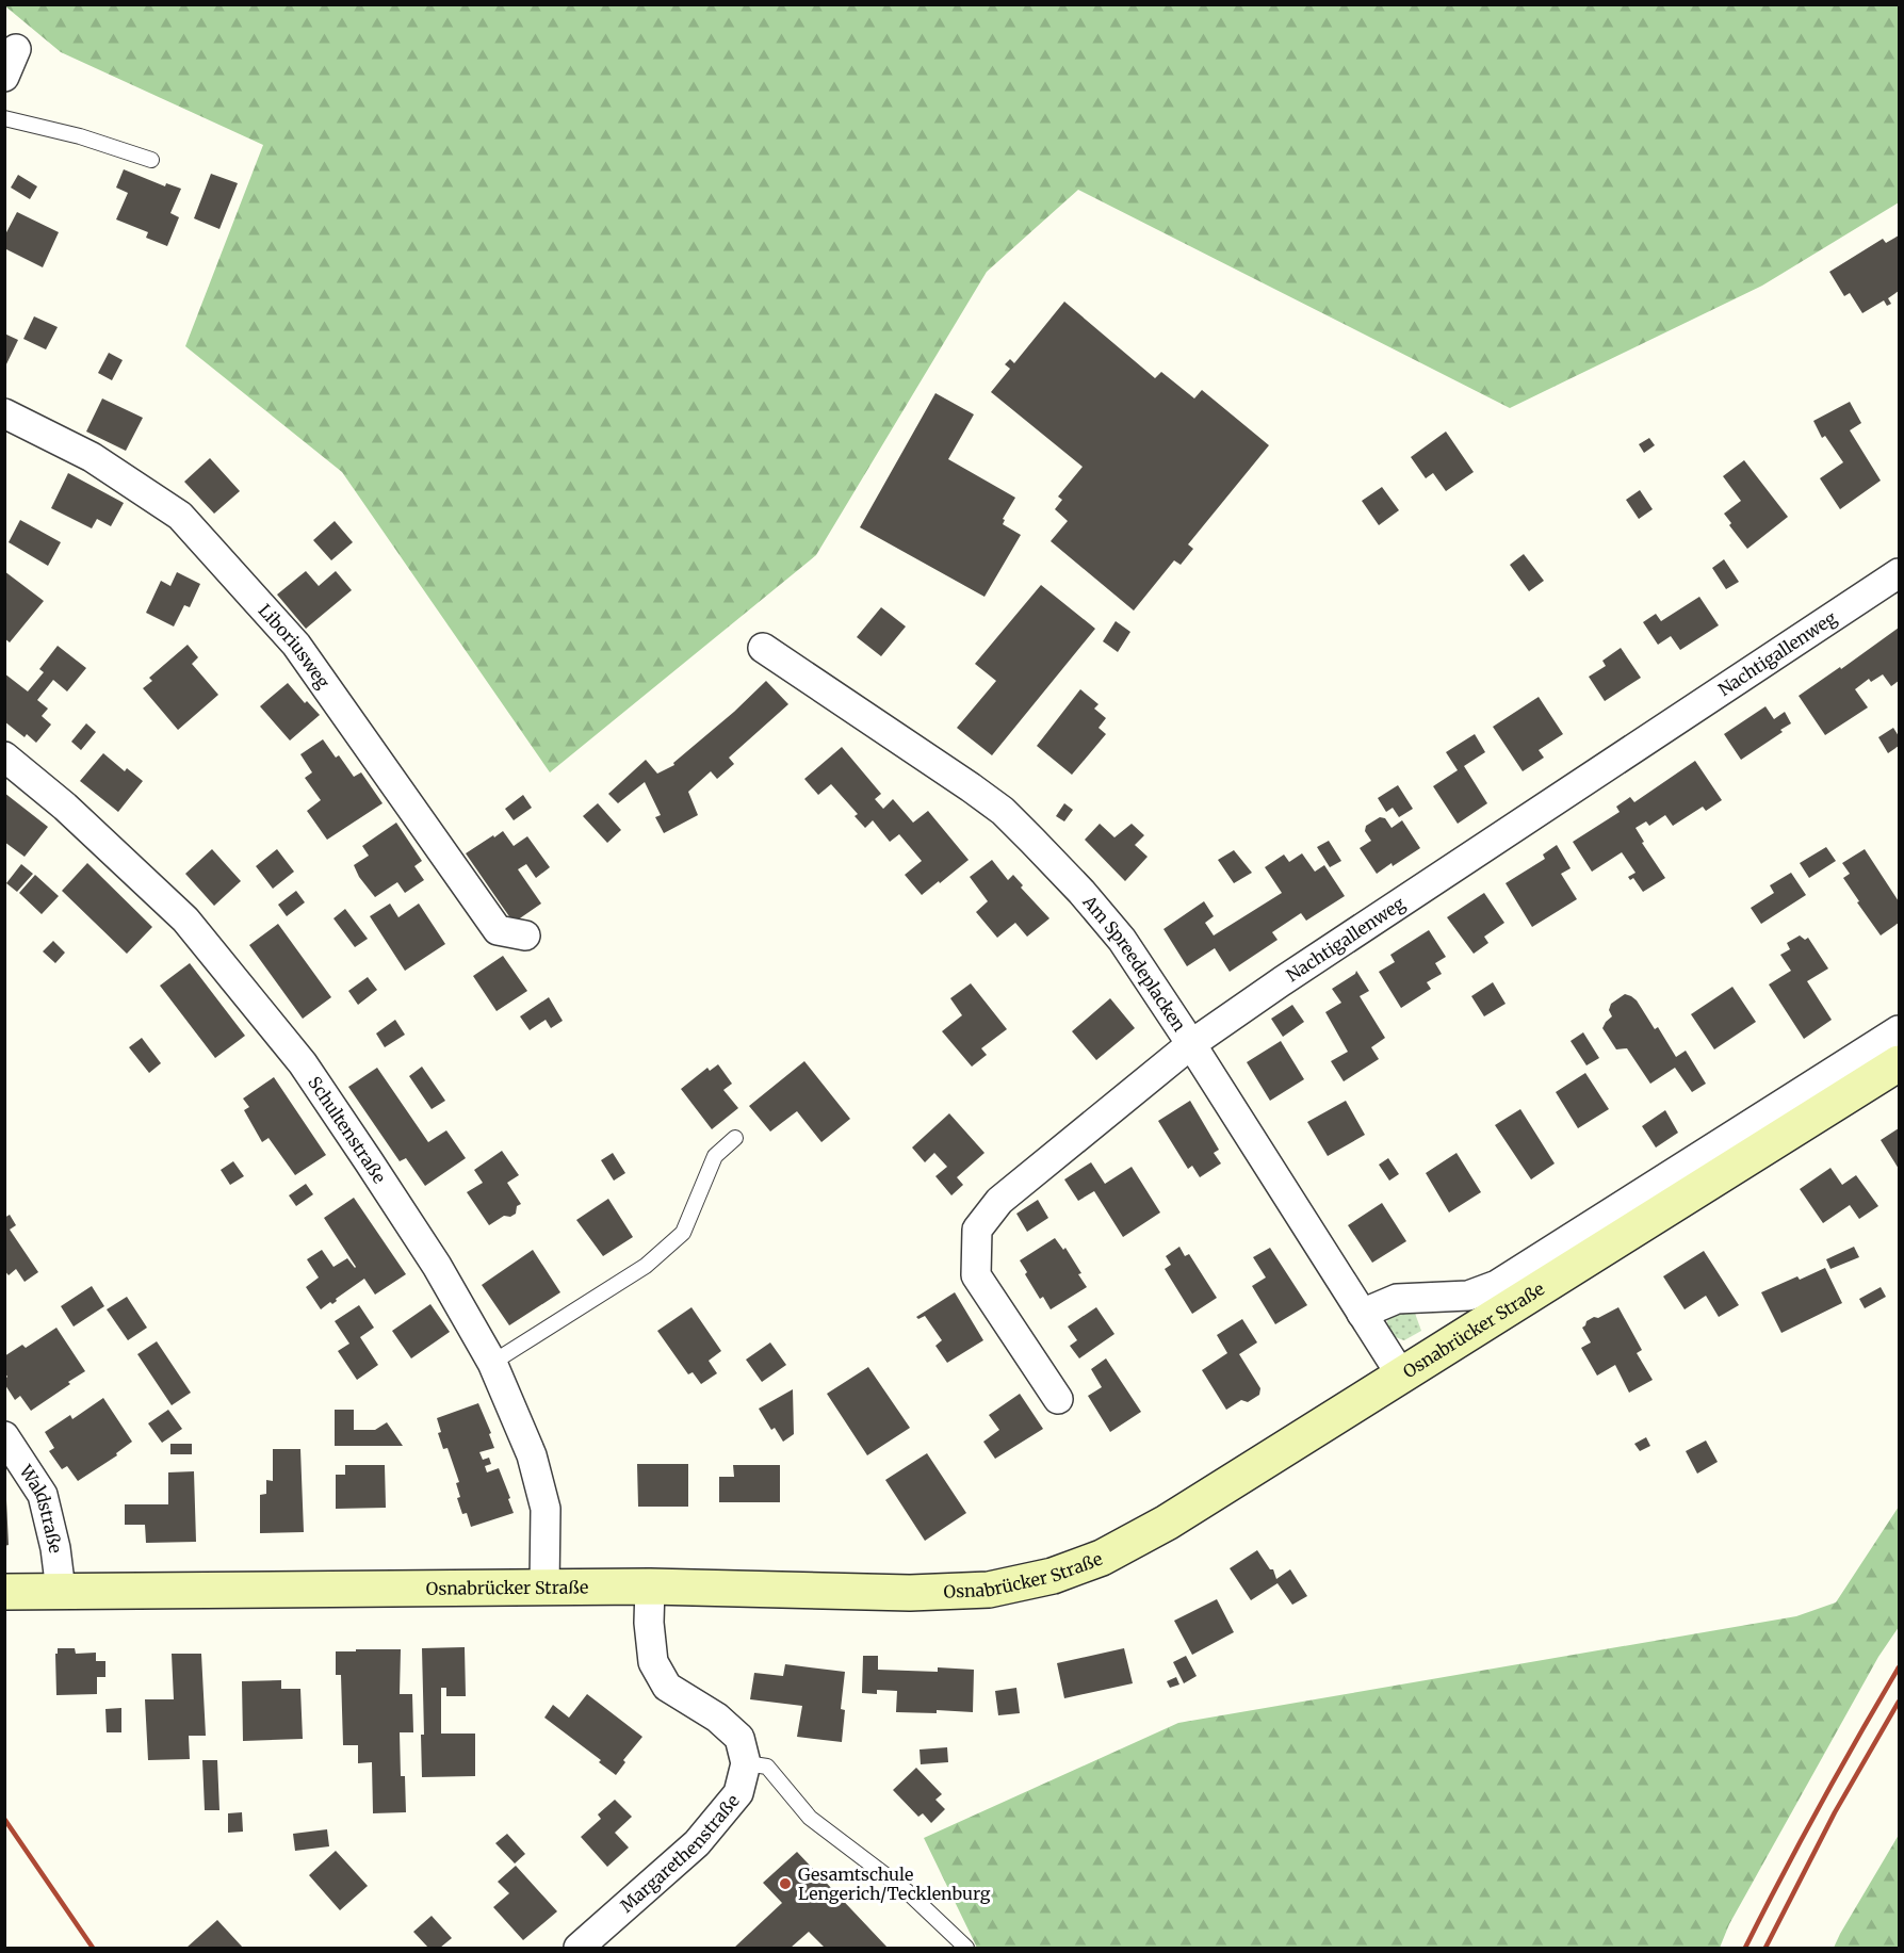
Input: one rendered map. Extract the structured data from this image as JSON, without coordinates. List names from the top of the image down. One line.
{"streets":{"main road":["Osnabrücker Straße"],"street":["Liboriusweg","Nachtigallenweg","Am Spreedeplacken","Schultenstraße","Waldstraße","Margarethenstraße"]},"crossings":[["Nachtigallenweg","Am Spreedeplacken"],["Am Spreedeplacken","Osnabrücker Straße"],["Schultenstraße","Osnabrücker Straße"],["Osnabrücker Straße","Waldstraße"]],"places":["Gesamtschule Lengerich/Tecklenburg"]}
